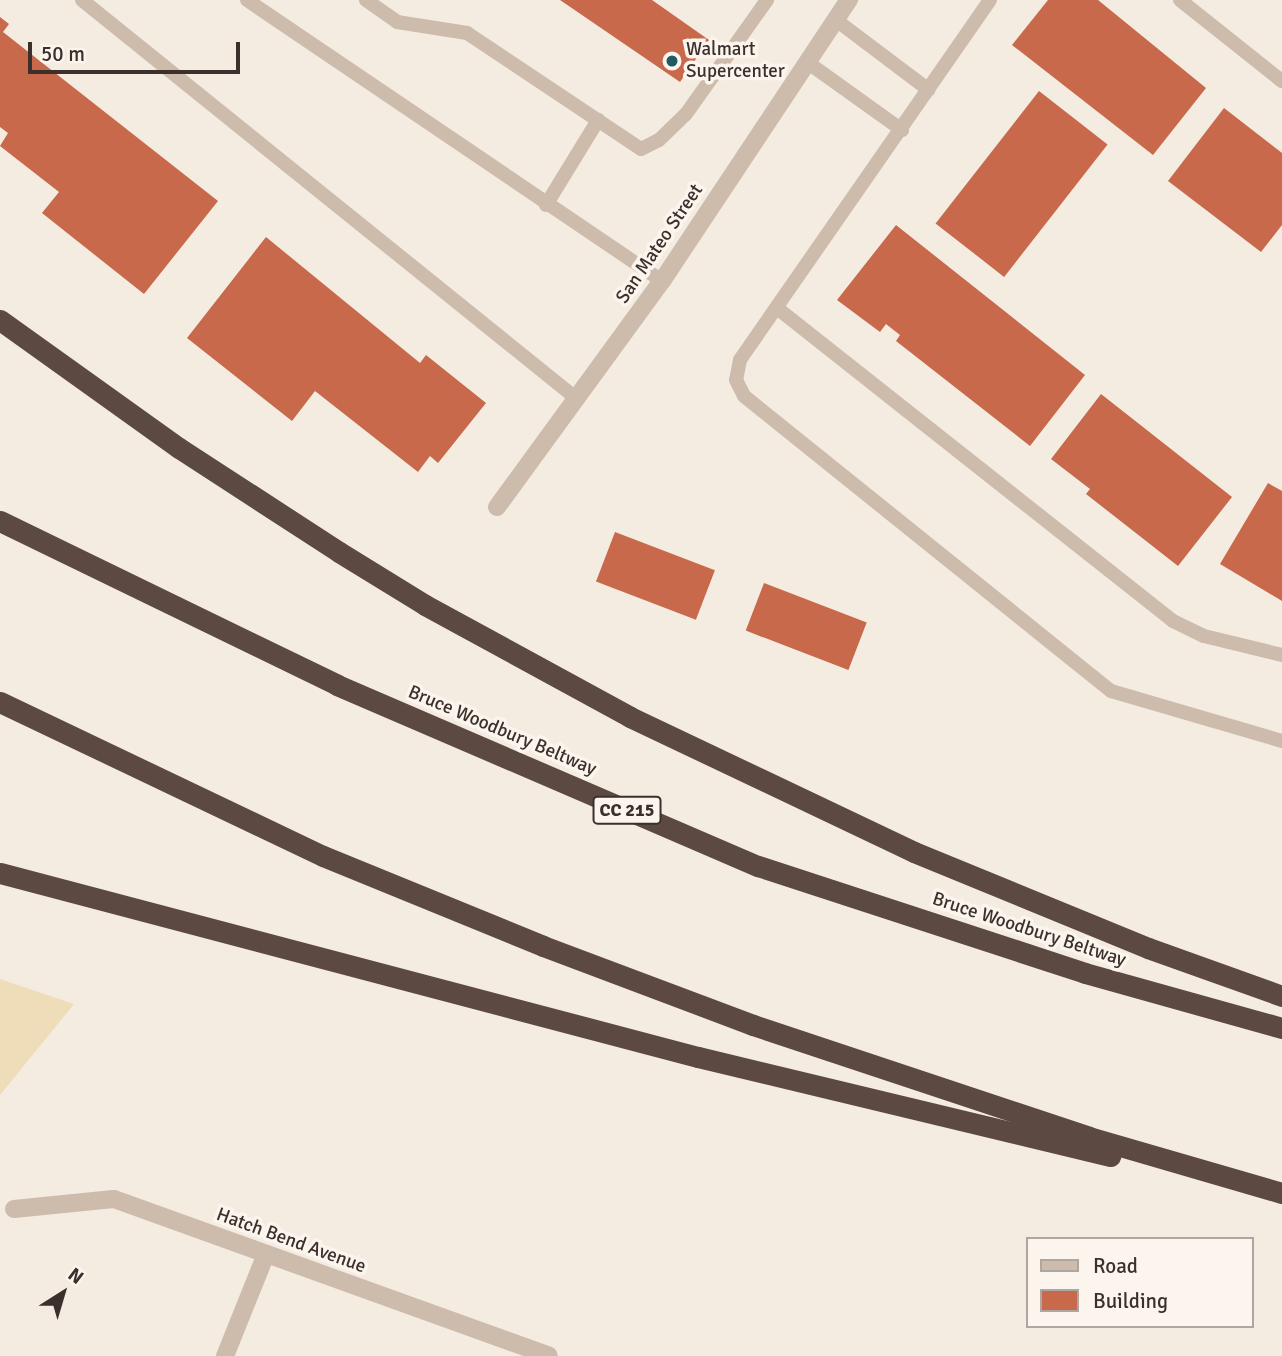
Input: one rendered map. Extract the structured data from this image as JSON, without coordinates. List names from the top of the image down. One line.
{"streets":{"highway":["Bruce Woodbury Beltway","CC 215"],"street":["San Mateo Street","Hatch Bend Avenue"]},"places":["Walmart Supercenter"],"legend":["Road","Building"],"scale_bar":"50 m","north":"top right"}
